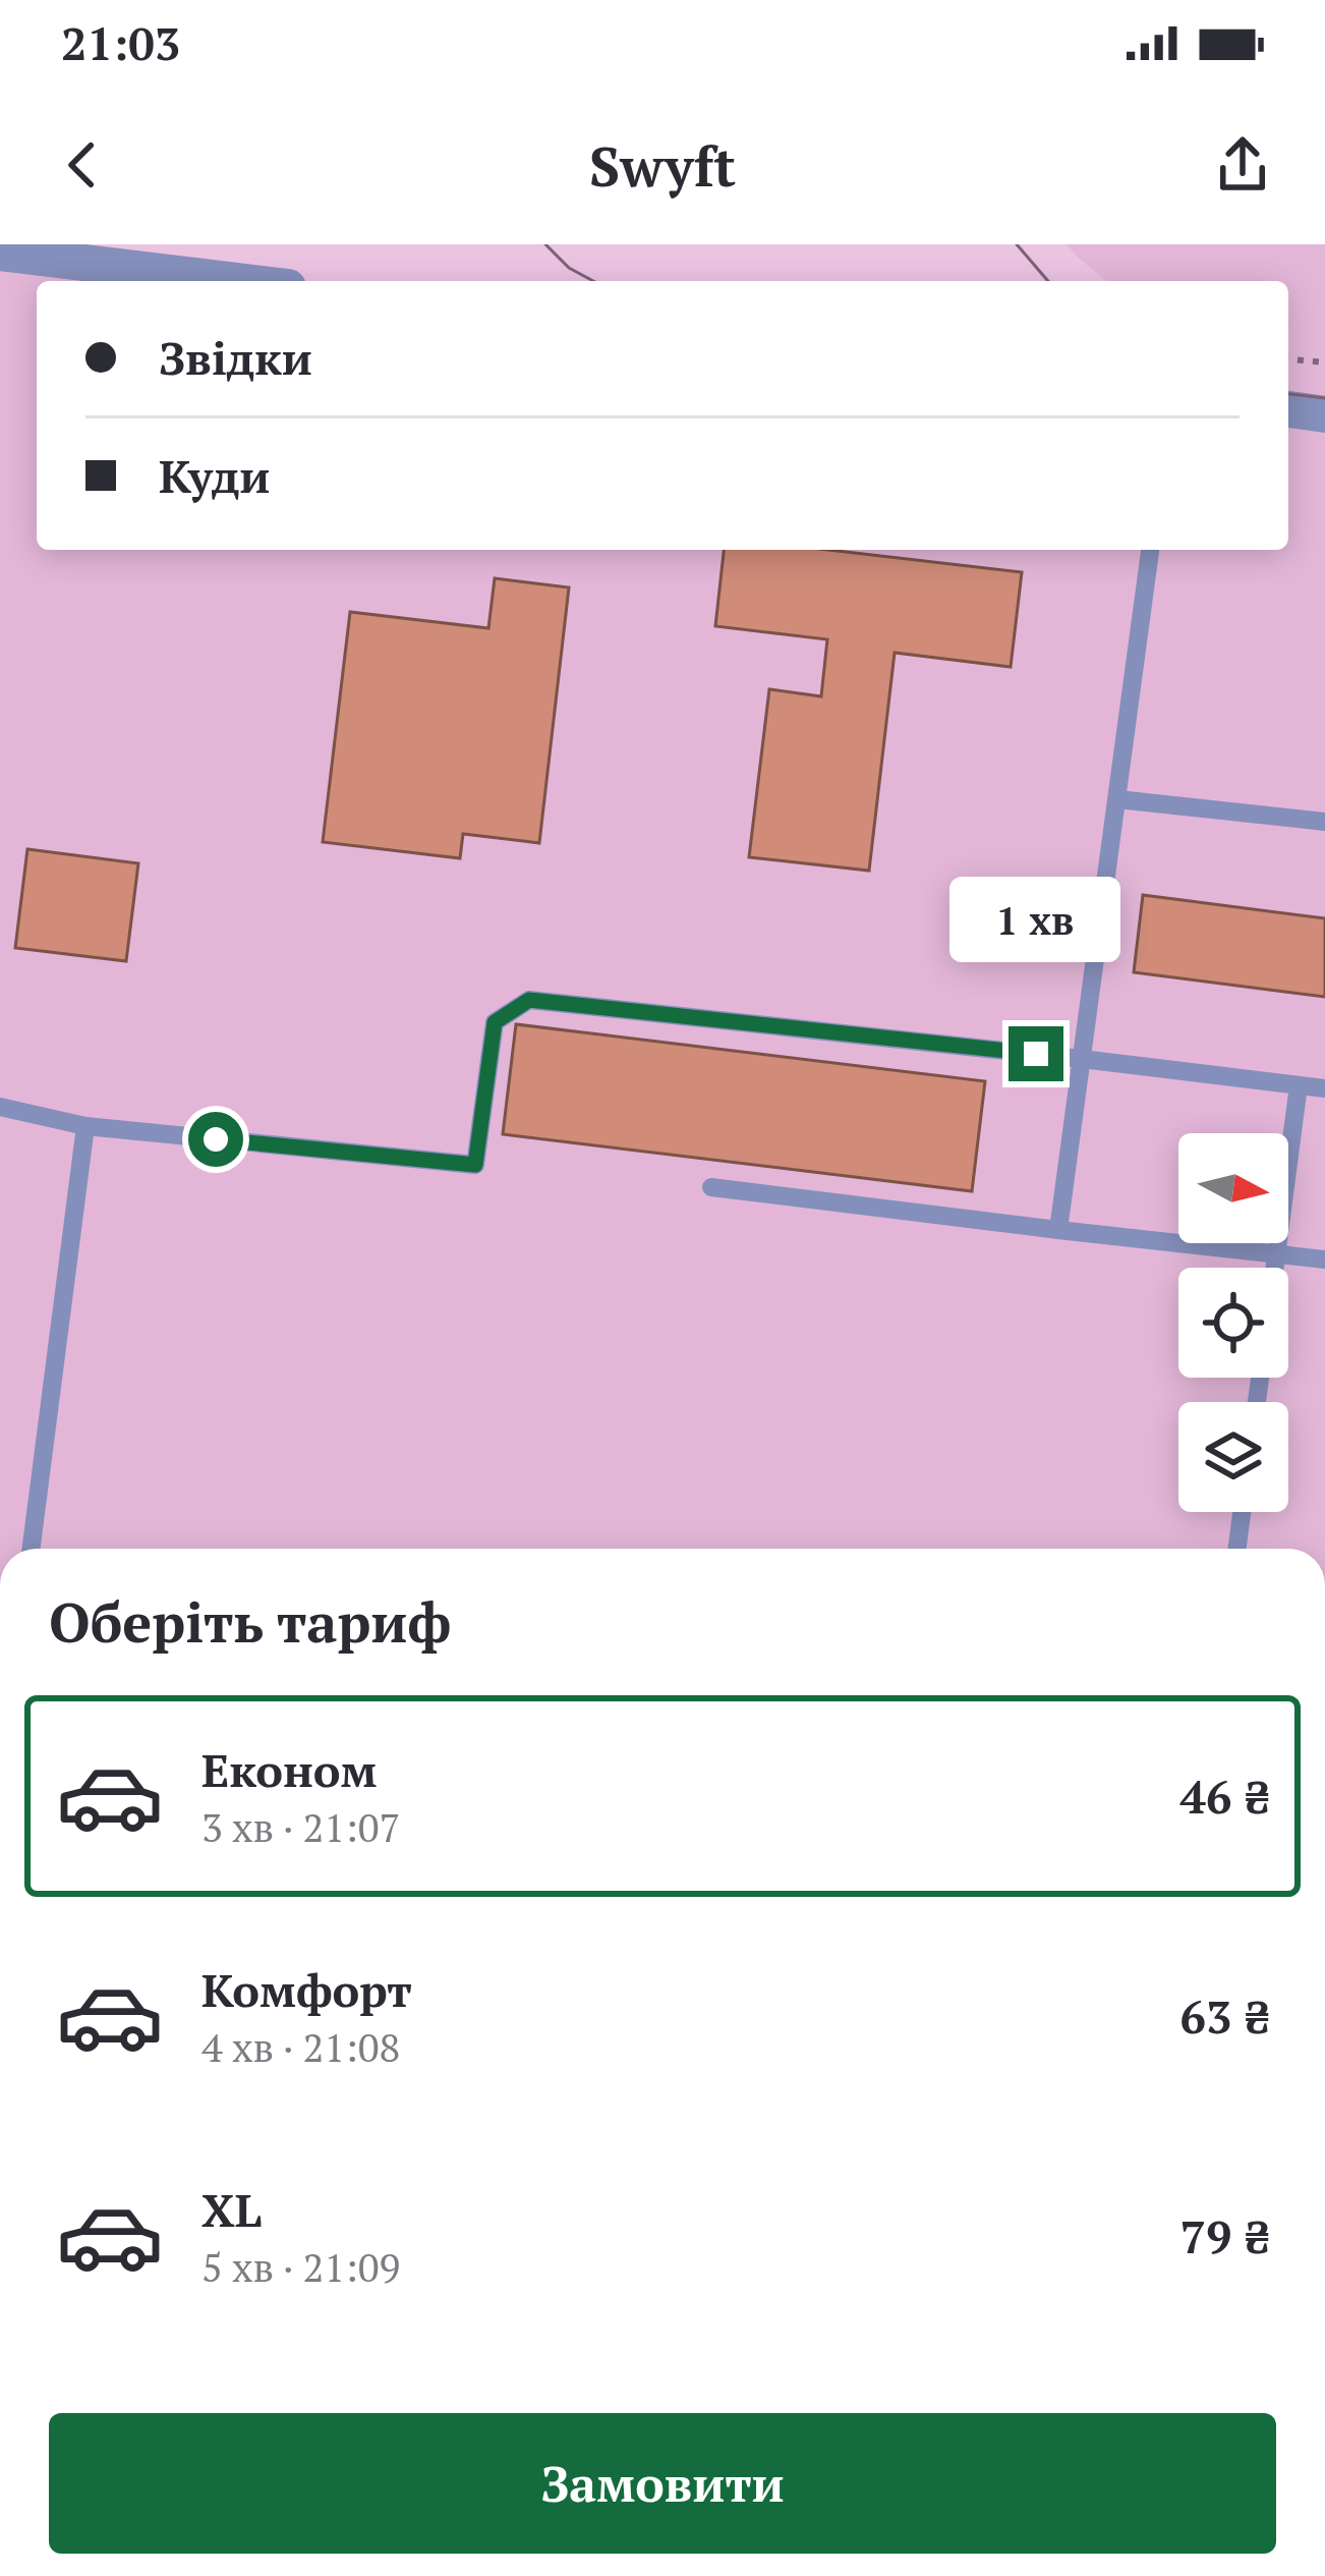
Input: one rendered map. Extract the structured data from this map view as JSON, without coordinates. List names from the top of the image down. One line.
{"north":"right","page":{"status":"21:03","header":"Swyft","banner":["Звідки","Куди"],"bubble":"1 хв","heading":"Оберіть тариф","list":[{"name":"Економ","note":"3 хв · 21:07","value":"46 ₴"},{"name":"Комфорт","note":"4 хв · 21:08","value":"63 ₴"},{"name":"XL","note":"5 хв · 21:09","value":"79 ₴"}],"buttons":"Замовити"}}
